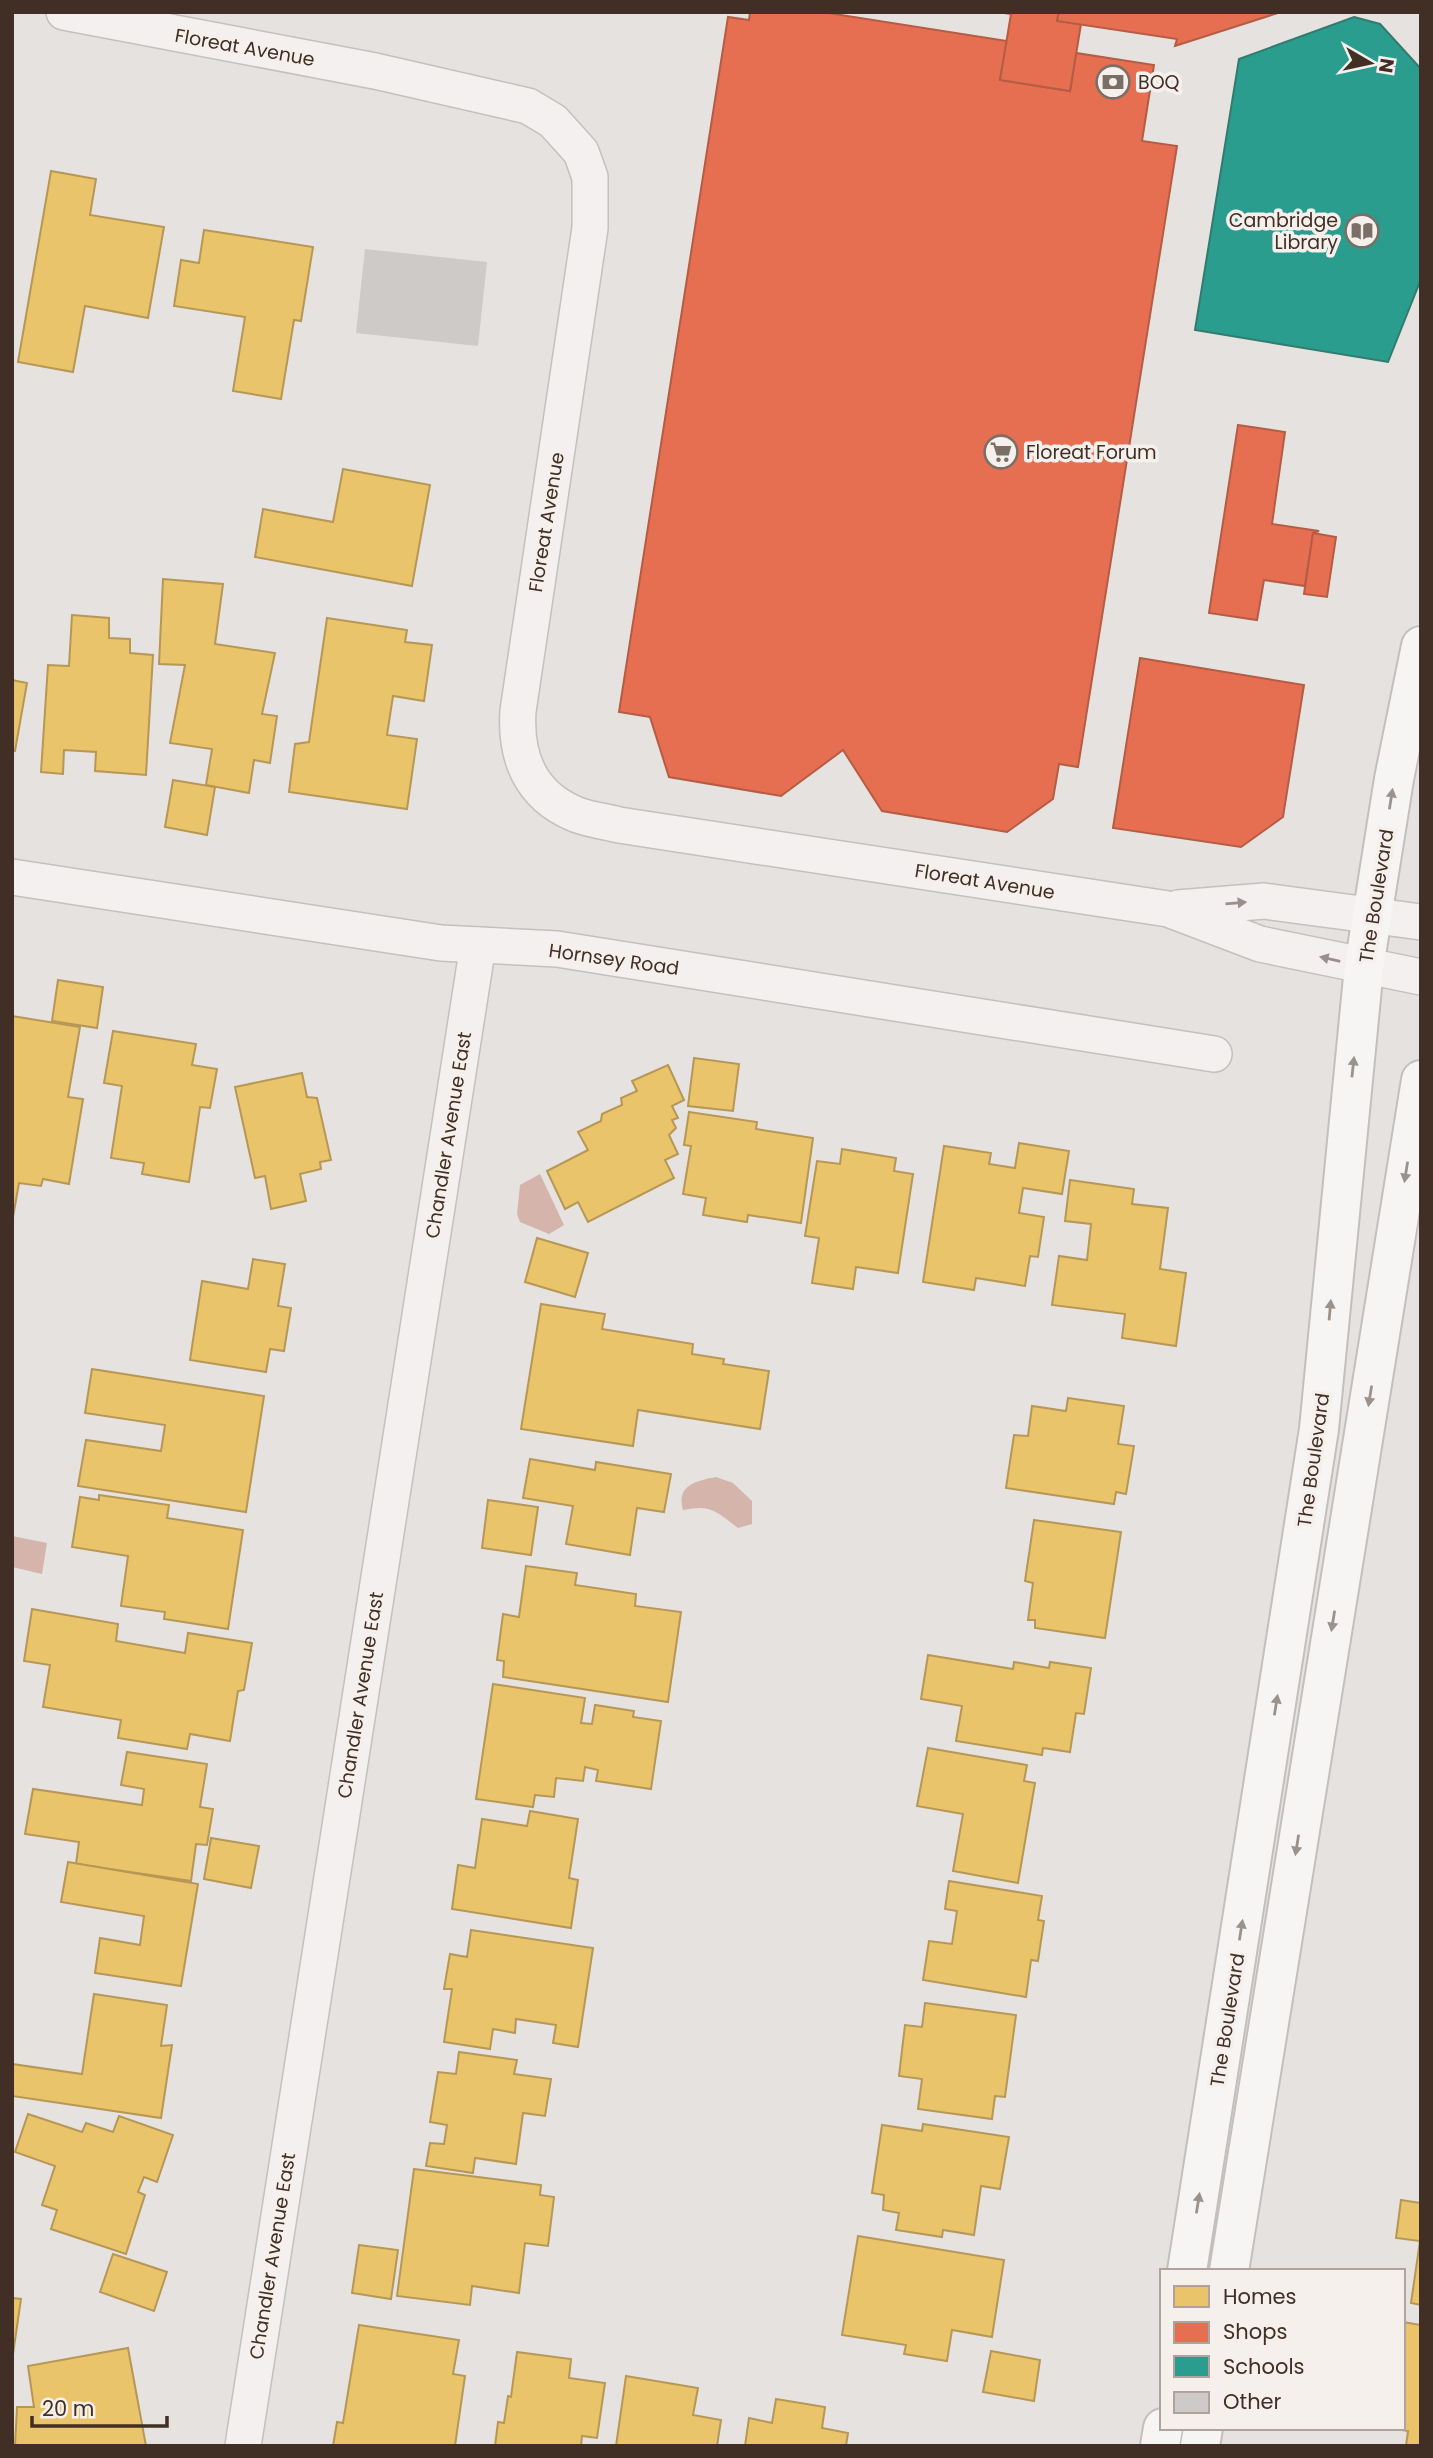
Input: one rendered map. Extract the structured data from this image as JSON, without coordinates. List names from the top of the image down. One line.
{"streets":{"main road":["The Boulevard"],"street":["Floreat Avenue","Hornsey Road","Chandler Avenue East"]},"crossings":[["Floreat Avenue","The Boulevard"],["Hornsey Road","Chandler Avenue East"]],"places":{"bank":["BOQ"],"library":["Cambridge Library"],"supermarket":["Floreat Forum"]},"legend":["Homes","Shops","Schools","Other"],"scale_bar":"20 m","north":"right"}
